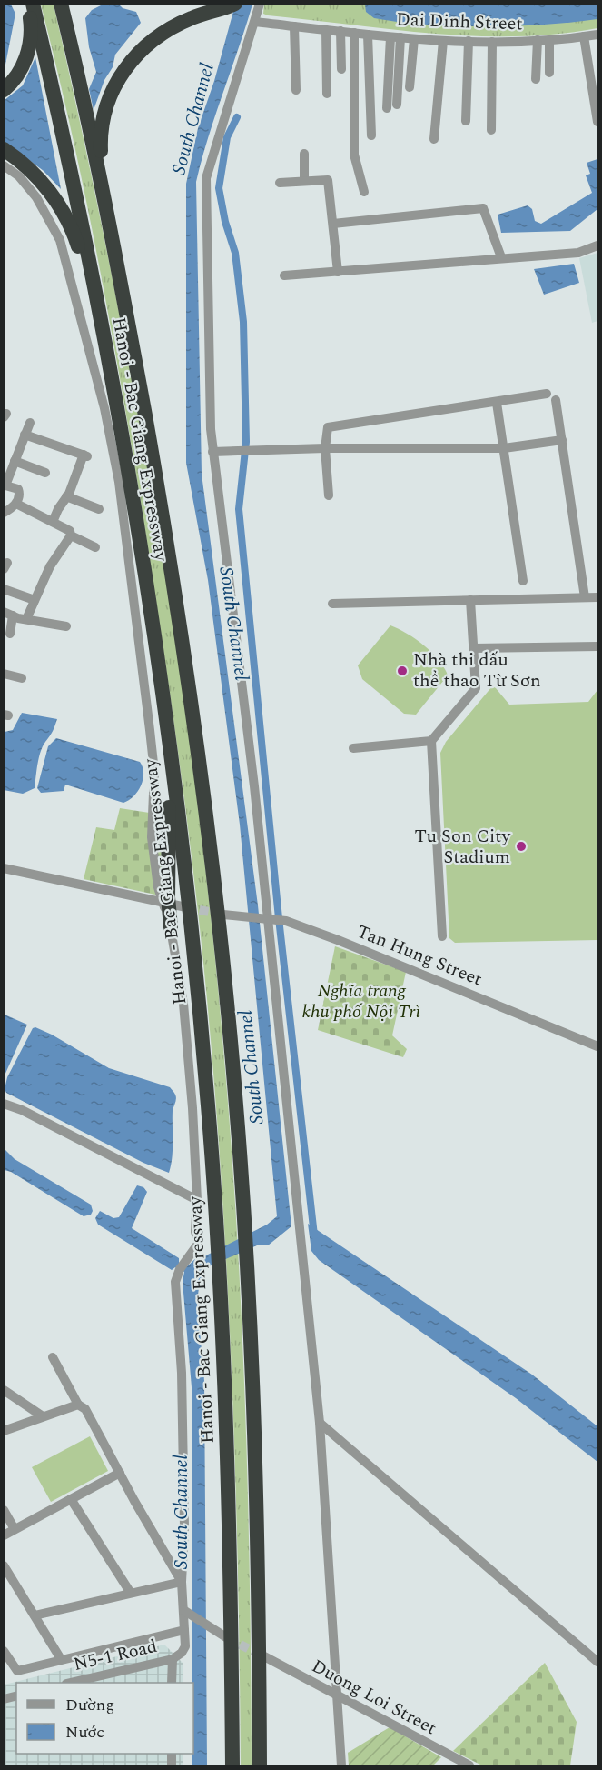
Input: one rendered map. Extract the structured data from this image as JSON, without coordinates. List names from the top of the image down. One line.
{"streets":{"highway":["Hanoi - Bac Giang Expressway"],"street":["Dai Dinh Street","Tan Hung Street","N5-1 Road","Duong Loi Street"]},"water":["South Channel"],"parks":["Nghĩa trang khu phố Nội Trì"],"places":["Nhà thi đấu thể thao Từ Sơn","Tu Son City Stadium"],"legend":["Đường","Nước"]}
